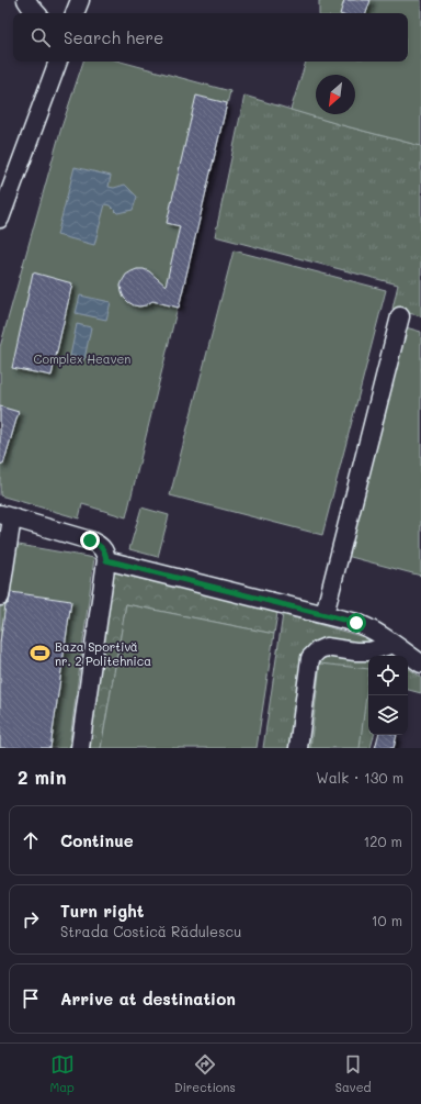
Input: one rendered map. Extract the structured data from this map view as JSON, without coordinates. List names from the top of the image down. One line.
{"parks":["Complex Heaven"],"places":{"sports":["Baza Sportivă nr. 2 Politehnica"]},"north":"bottom left","page":{"search":"Search here","heading":["2 min","Walk · 130 m"],"list":[["Continue","120 m"],["Turn right","Strada Costică Rădulescu","10 m"],"Arrive at destination"],"nav":["Map","Directions","Saved"]}}
